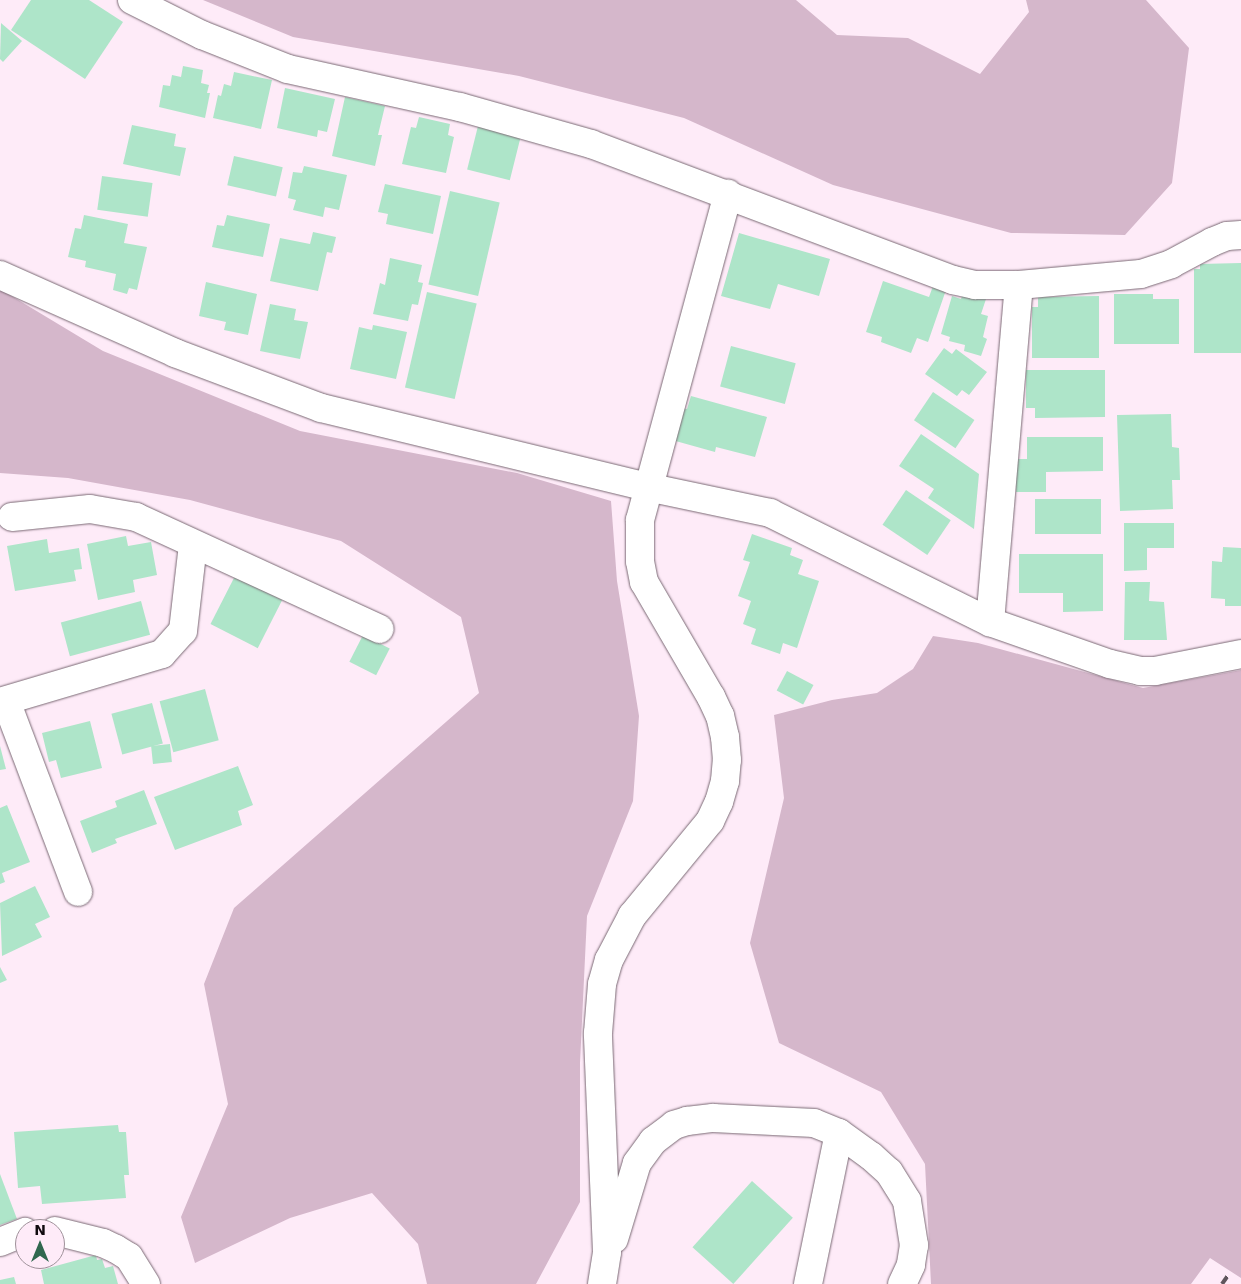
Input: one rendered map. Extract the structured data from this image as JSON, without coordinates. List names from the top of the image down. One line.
{"north":"top"}
